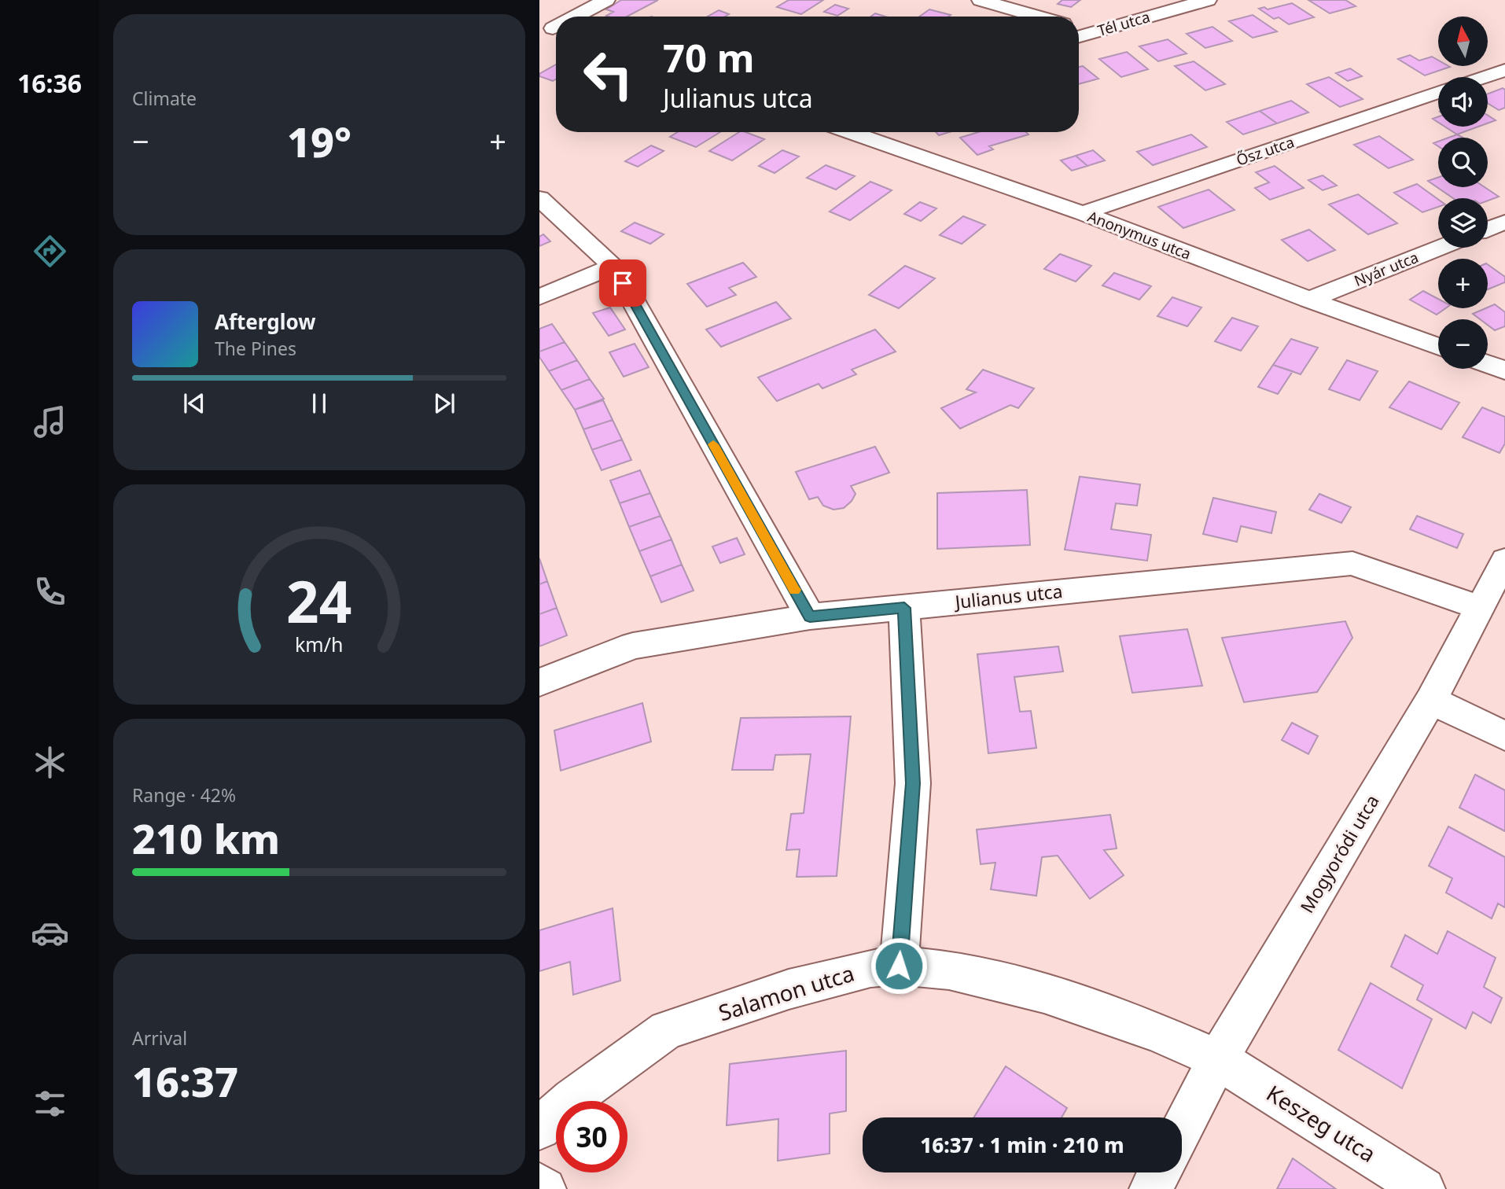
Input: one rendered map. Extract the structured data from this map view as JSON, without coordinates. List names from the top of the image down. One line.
{"streets":{"street":["Tél utca","Ősz utca","Anonymus utca","Nyár utca","Julianus utca","Mogyoródi utca","Salamon utca","Keszeg utca"]},"crossings":[["Ősz utca","Anonymus utca"],["Anonymus utca","Nyár utca"],["Julianus utca","Mogyoródi utca"],["Mogyoródi utca","Salamon utca"],["Mogyoródi utca","Keszeg utca"],["Salamon utca","Keszeg utca"]],"north":"top","page":{"tabs":"16:36","tile":["Climate",["Range · 42%","210 km"],["Arrival","16:37"]],"map_buttons":["+","−"],"turn":["70 m","Julianus utca"],"heat":["−","19°","+"],"song":["Afterglow","The Pines"],"limit":"30","trip":"16:37 · 1 min · 210 m","gauge":["24","km/h"]}}
